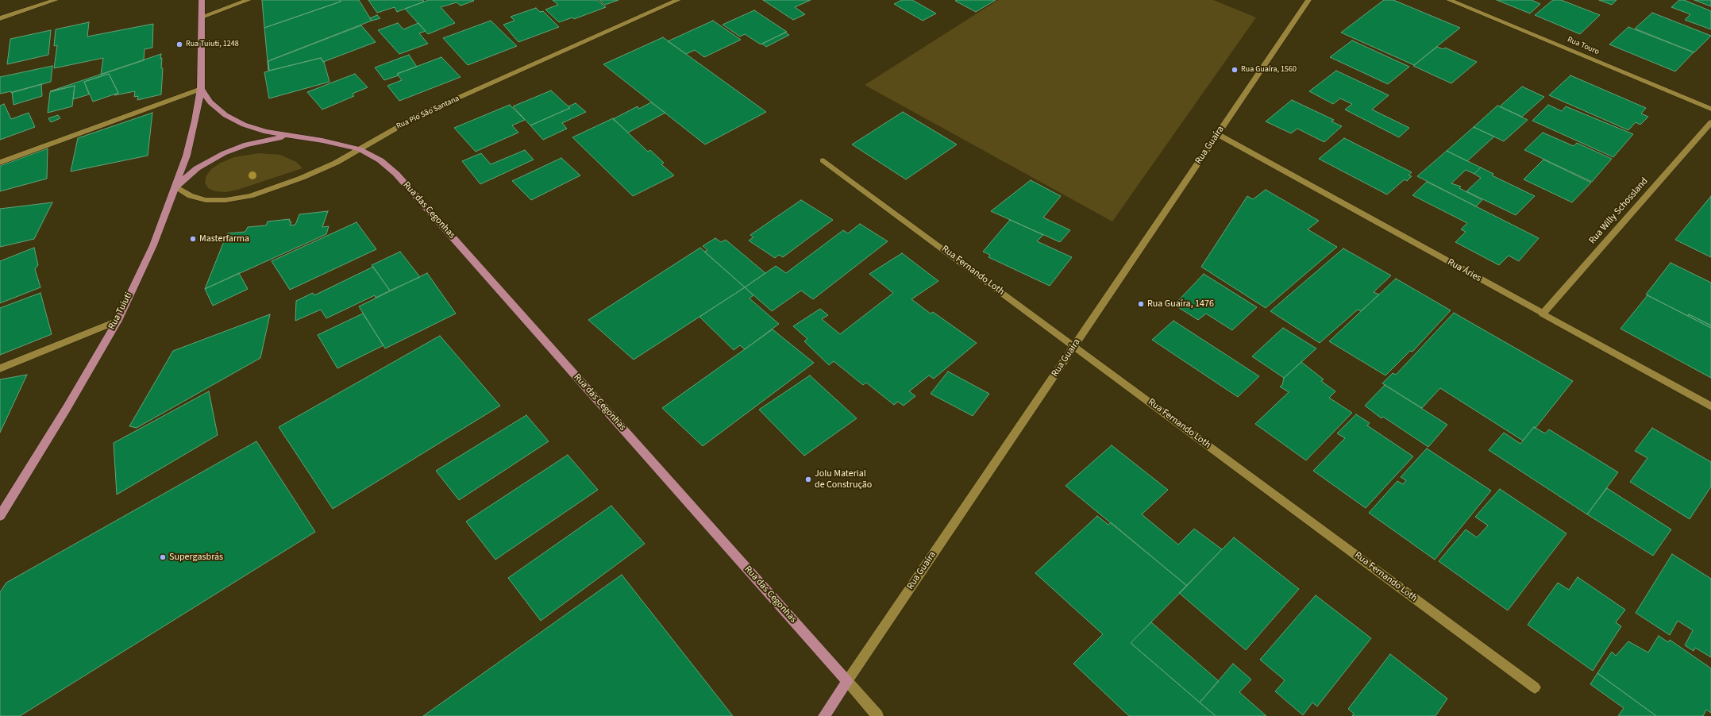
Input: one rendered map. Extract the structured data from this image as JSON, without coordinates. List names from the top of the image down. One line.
{"streets":{"main road":["Rua Guaíra","Rua das Cegonhas","Rua Tuiuti"],"street":["Rua Touro","Rua Pio São Santana","Rua Willy Schossland","Rua Fernando Loth","Rua Áries"]},"crossings":[["Rua Pio São Santana","Rua das Cegonhas"],["Rua Pio São Santana","Rua Tuiuti"],["Rua Guaíra","Rua das Cegonhas"],["Rua Guaíra","Rua Fernando Loth"],["Rua Guaíra","Rua Áries"],["Rua Willy Schossland","Rua Áries"]],"places":["Rua Tuiuti, 1248","Rua Guaíra, 1560","Masterfarma","Rua Guaíra, 1476","Jolu Material de Construção","Supergasbrás"]}
